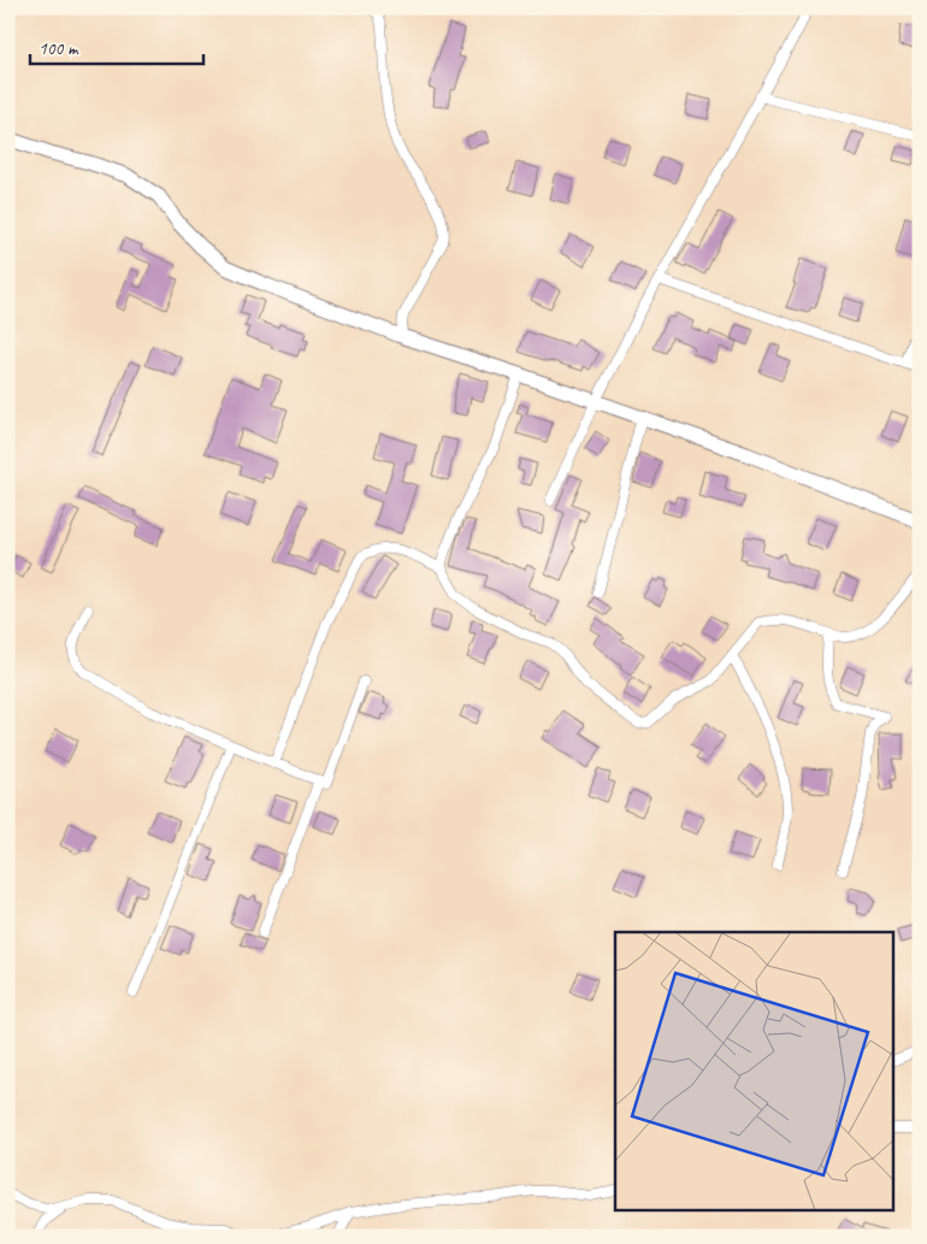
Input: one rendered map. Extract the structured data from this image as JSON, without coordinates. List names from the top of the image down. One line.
{"scale_bar":"100 m"}
